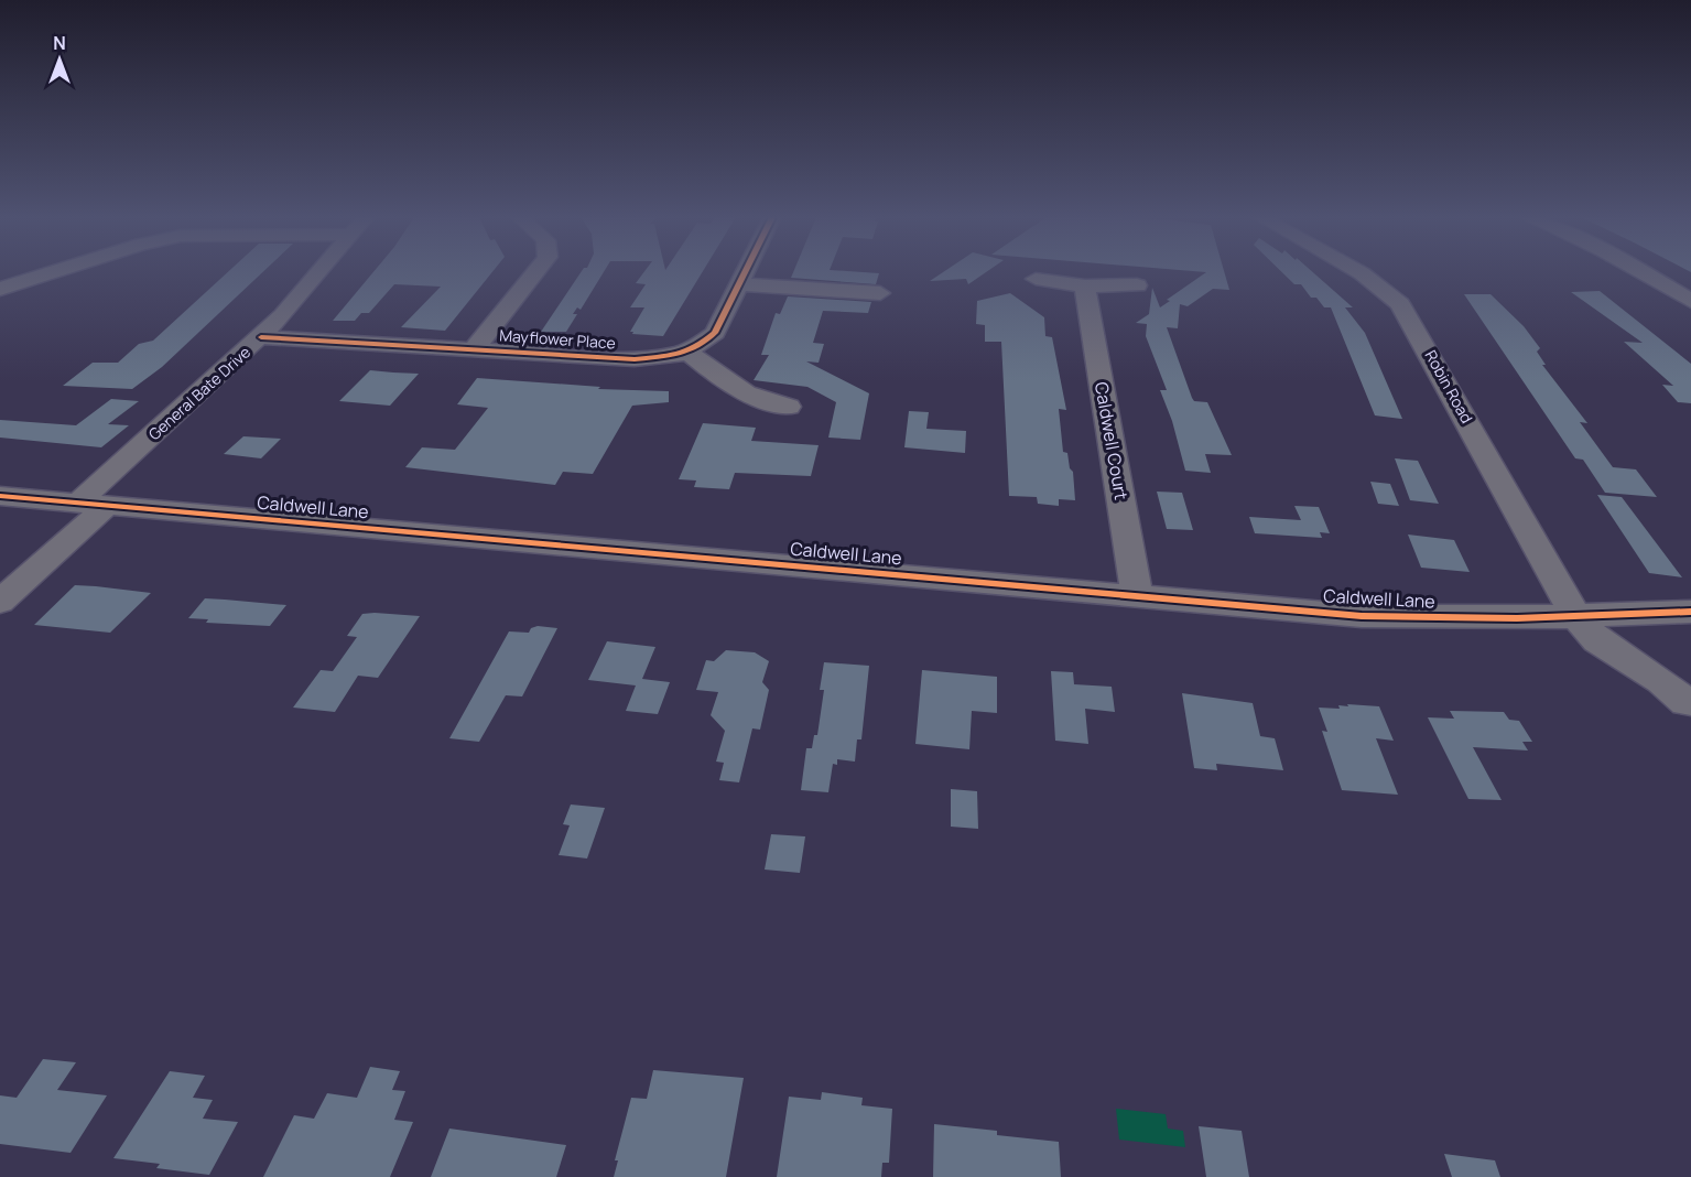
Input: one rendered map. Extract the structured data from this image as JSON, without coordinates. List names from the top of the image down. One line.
{"streets":{"street":["Mayflower Place","Robin Road","General Bate Drive","Caldwell Court","Caldwell Lane"]},"crossings":[["Mayflower Place","General Bate Drive"],["Robin Road","Caldwell Lane"],["General Bate Drive","Caldwell Lane"],["Caldwell Court","Caldwell Lane"]],"north":"top"}
